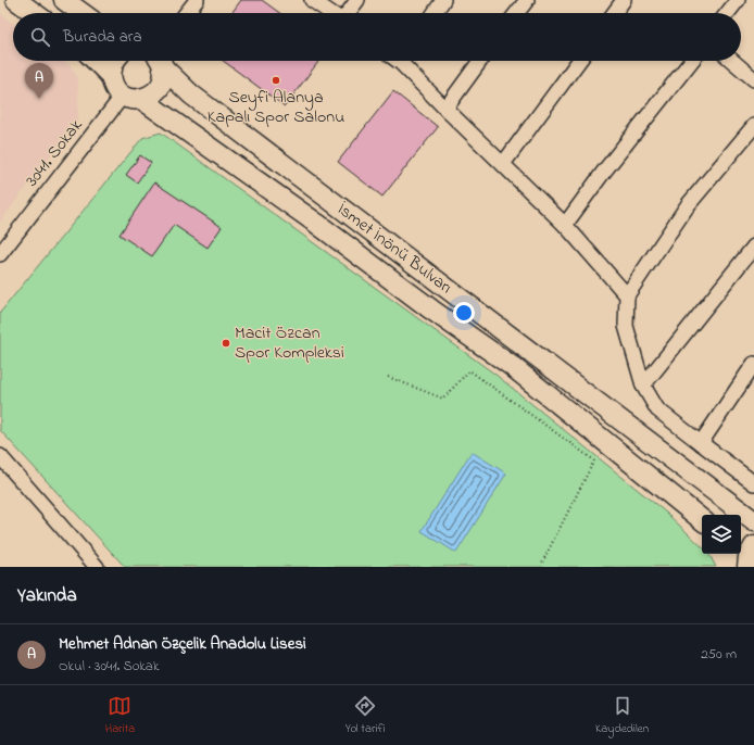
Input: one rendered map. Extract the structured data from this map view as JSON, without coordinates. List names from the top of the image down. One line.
{"streets":{"street":["3041. Sokak","İsmet İnönü Bulvarı"]},"places":["Seyfi Alanya Kapalı Spor Salonu","Macit Özcan Spor Kompleksi"],"page":{"search":"Burada ara","pins":"A","heading":"Yakında","list":[{"mark":"A","name":"Mehmet Adnan Özçelik Anadolu Lisesi","note":"Okul · 3041. Sokak","value":"250 m"}],"nav":["Harita","Yol tarifi","Kaydedilen"]}}
